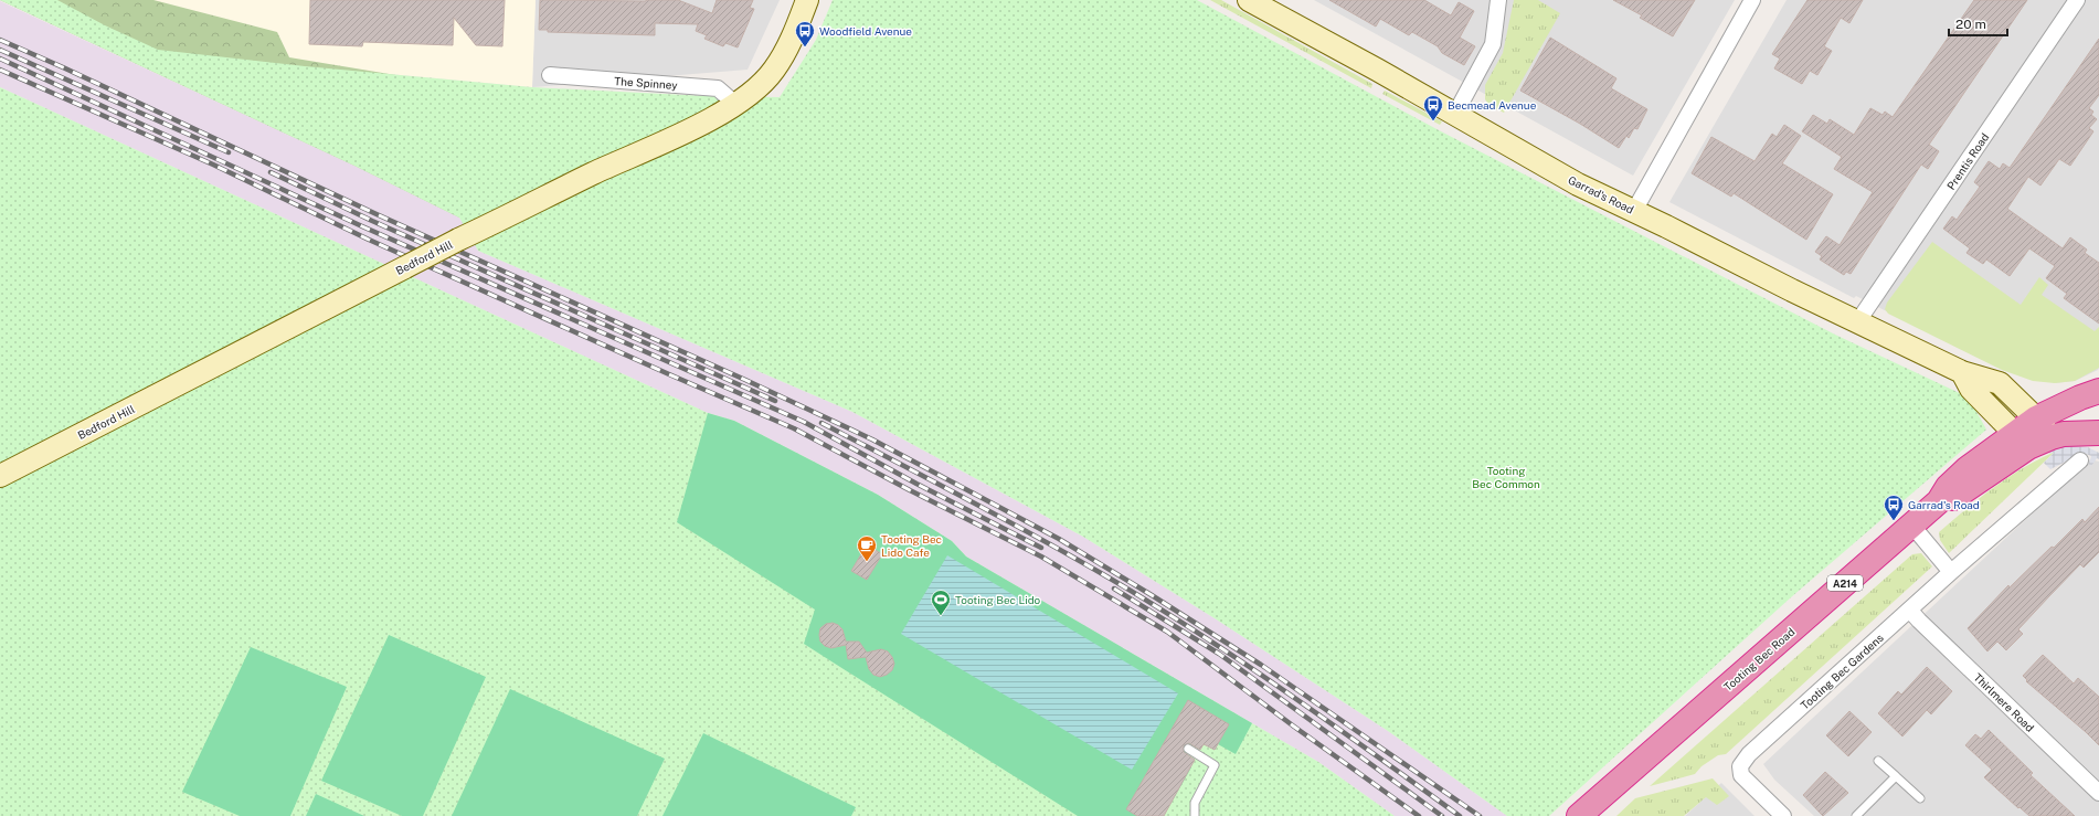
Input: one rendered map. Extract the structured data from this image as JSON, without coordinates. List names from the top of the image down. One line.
{"streets":{"highway":["A214","Tooting Bec Road"],"main road":["Garrad's Road","Bedford Hill"],"street":["The Spinney","Prentis Road","Tooting Bec Gardens","Thirlmere Road"]},"crossings":[["The Spinney","Bedford Hill"],["Prentis Road","Garrad's Road"],["Garrad's Road","A214"],["Garrad's Road","Tooting Bec Road"],["A214","Tooting Bec Road"],["Tooting Bec Gardens","Thirlmere Road"]],"parks":["Tooting Bec Common"],"places":{"bus stop":["Woodfield Avenue","Becmead Avenue","Garrad's Road"],"cafe":["Tooting Bec Lido Cafe"],"sports":["Tooting Bec Lido"]},"scale_bar":"20 m"}
